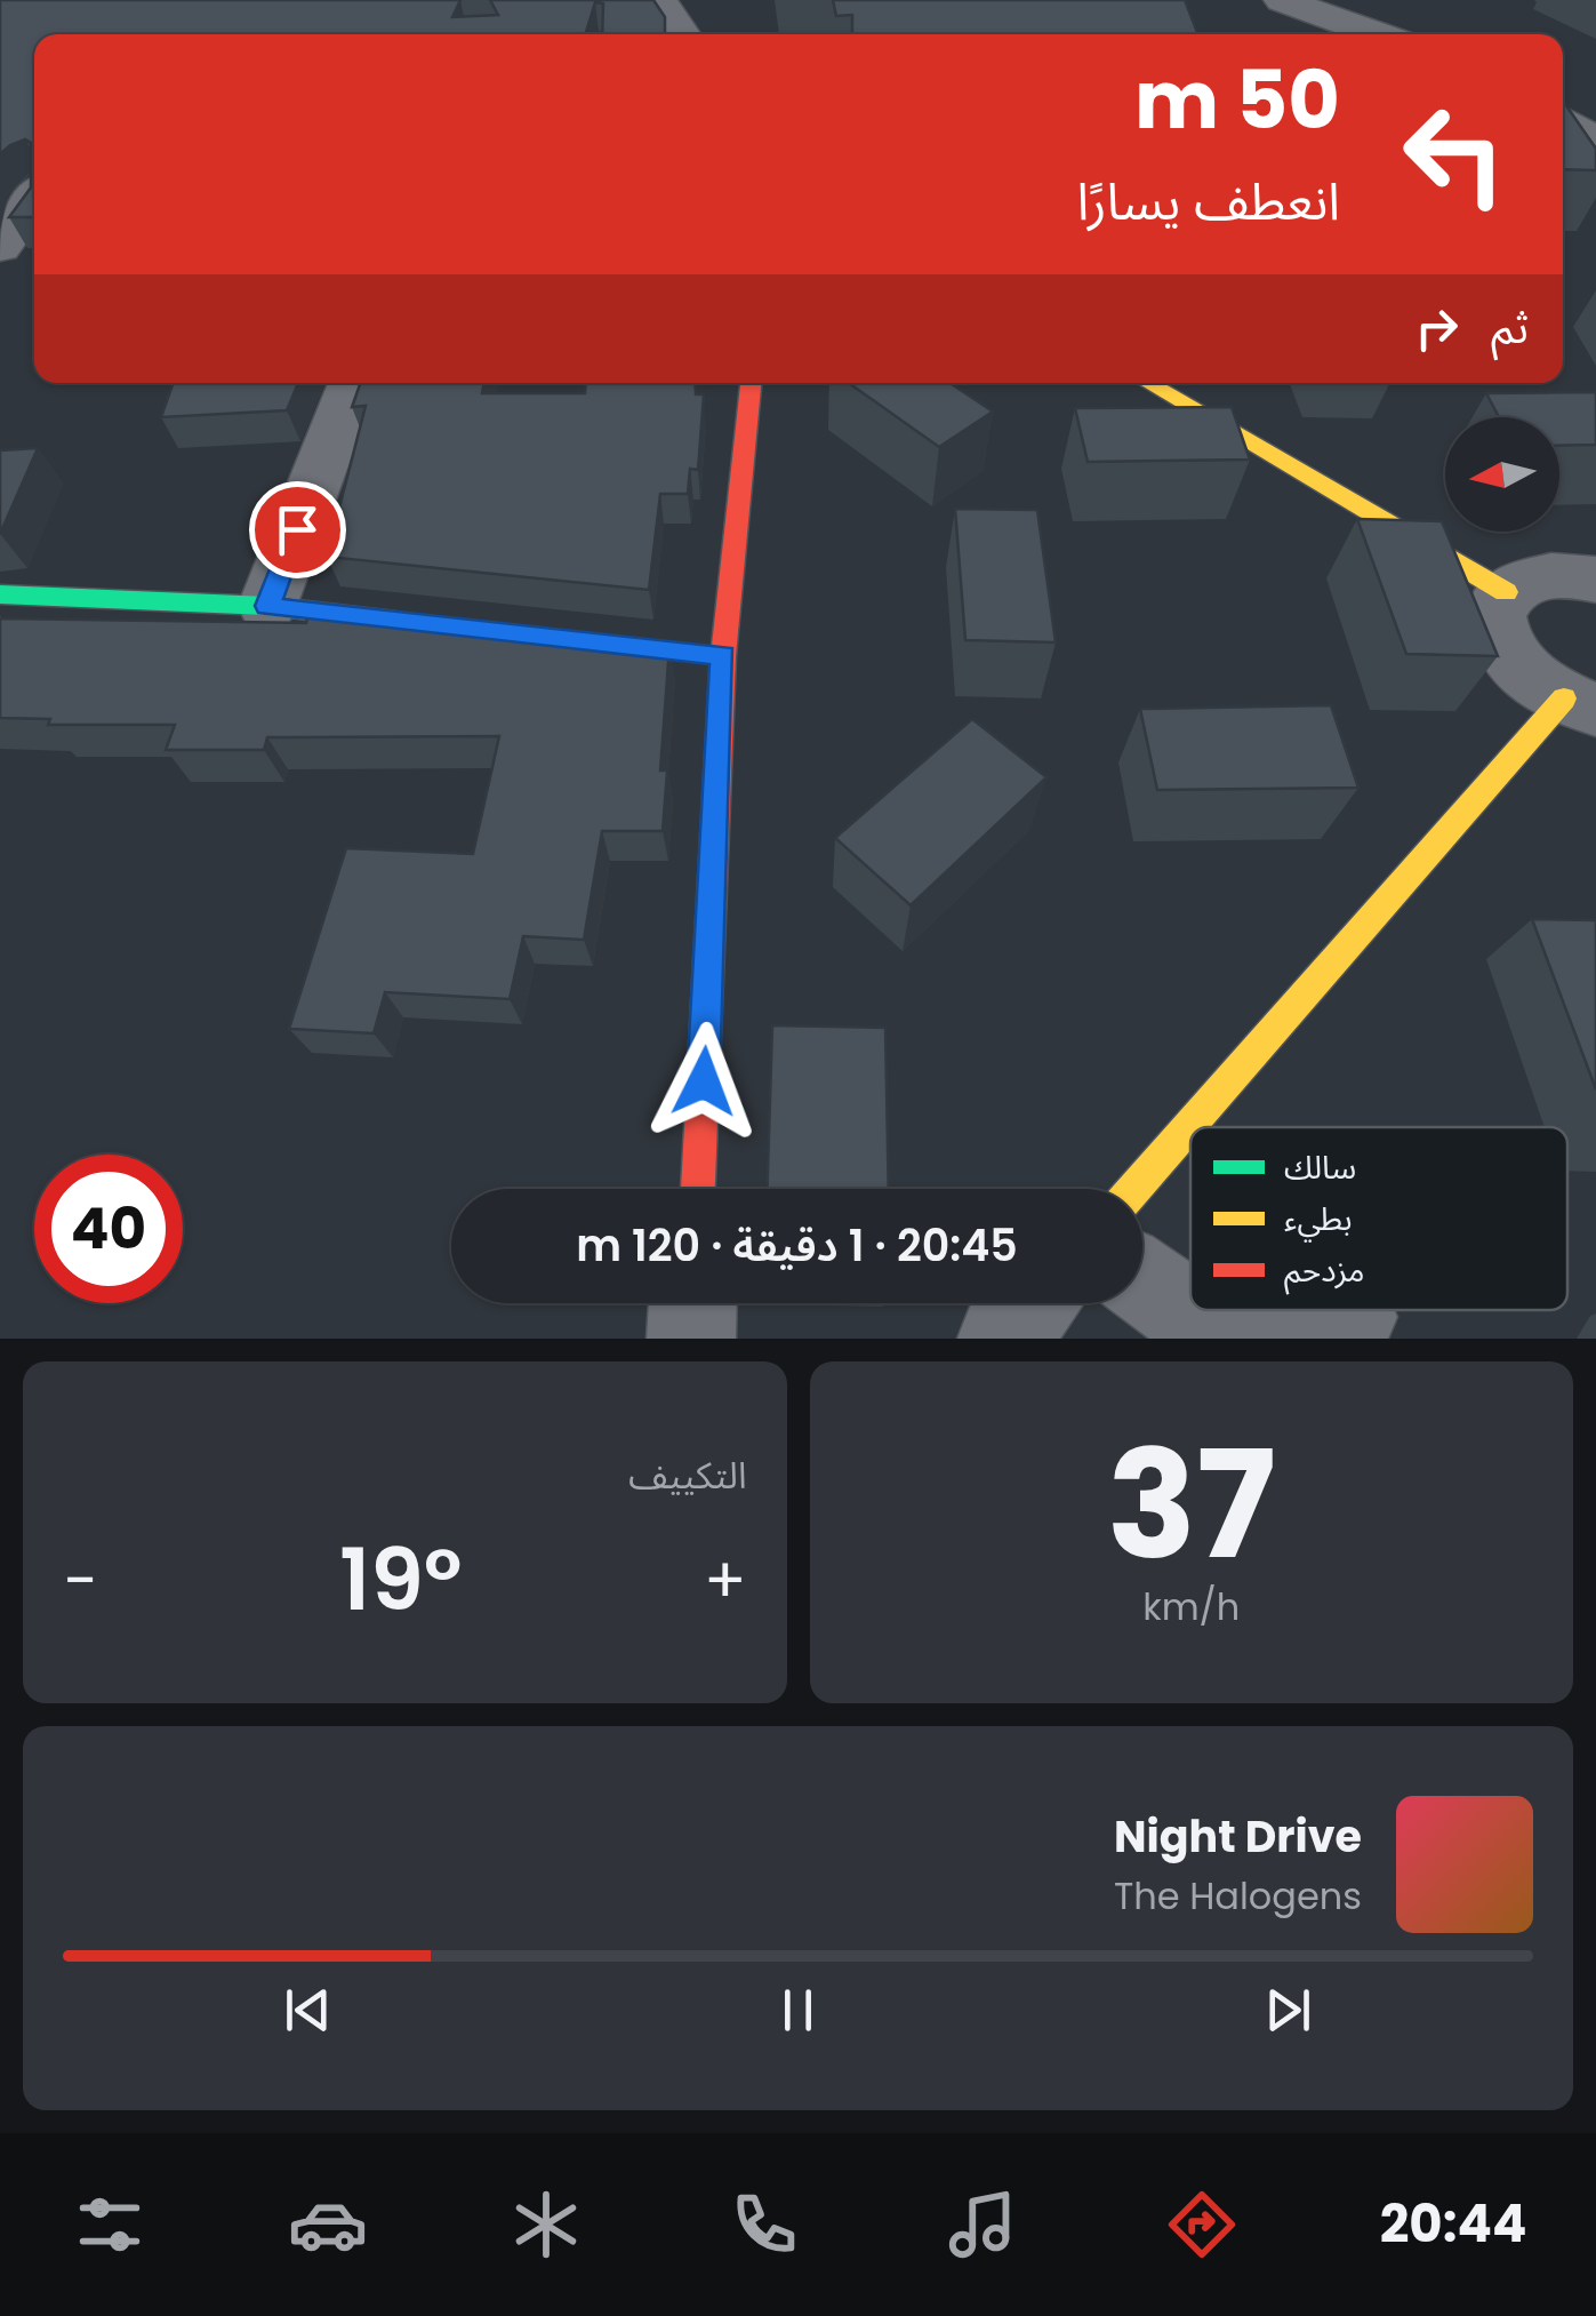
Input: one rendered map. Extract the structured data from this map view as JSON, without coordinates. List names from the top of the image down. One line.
{"legend":["سالك","بطيء","مزدحم"],"north":"left","page":{"turn":["50 m","انعطف يسارًا"],"then":"ثم","limit":"40","trip":"20:45 · 1 دقيقة · 120 m","tile":[["37","km/h"],"التكييف"],"heat":["−","19°","+"],"song":["Night Drive","The Halogens"],"tabs":"20:44"}}
